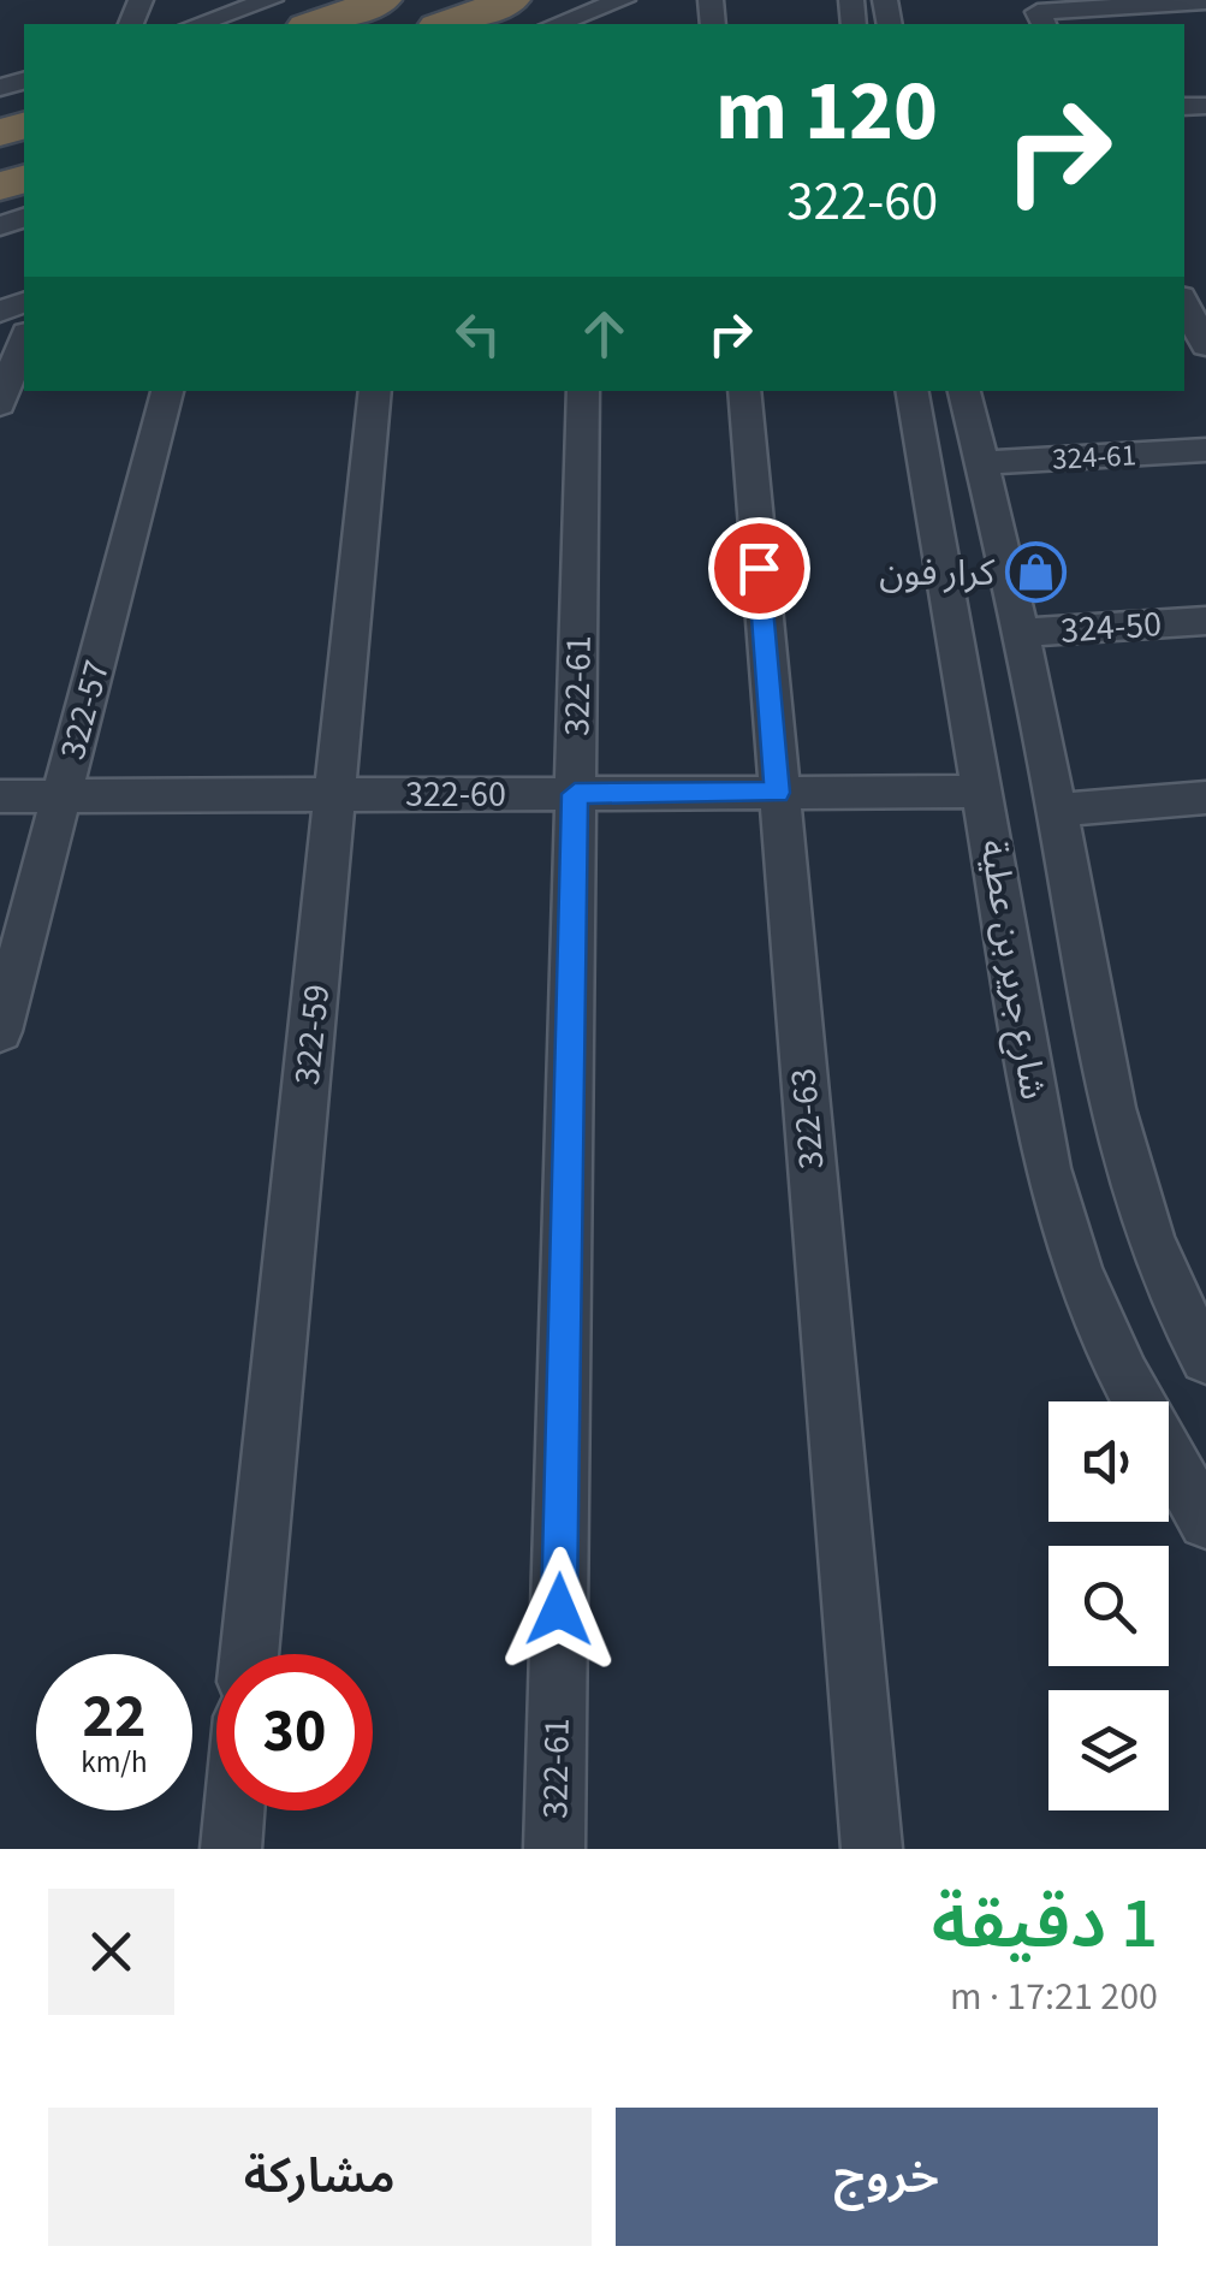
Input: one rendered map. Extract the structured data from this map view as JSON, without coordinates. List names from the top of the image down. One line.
{"streets":{"street":["324-61","324-50","322-61","322-57","322-60","شارع جرير بن عطية","322-59","322-63"]},"crossings":[["324-61","شارع جرير بن عطية"],["324-50","شارع جرير بن عطية"],["322-61","322-60"],["322-57","322-60"],["322-60","شارع جرير بن عطية"],["322-60","322-59"],["322-60","322-63"]],"places":{"shop":["كرار فون"]},"page":{"turn":["120 m","322-60"],"speed":"22 km/h","limit":"30","heading":["1 دقيقة","200 m · 17:21"],"buttons":["خروج","مشاركة"]}}
